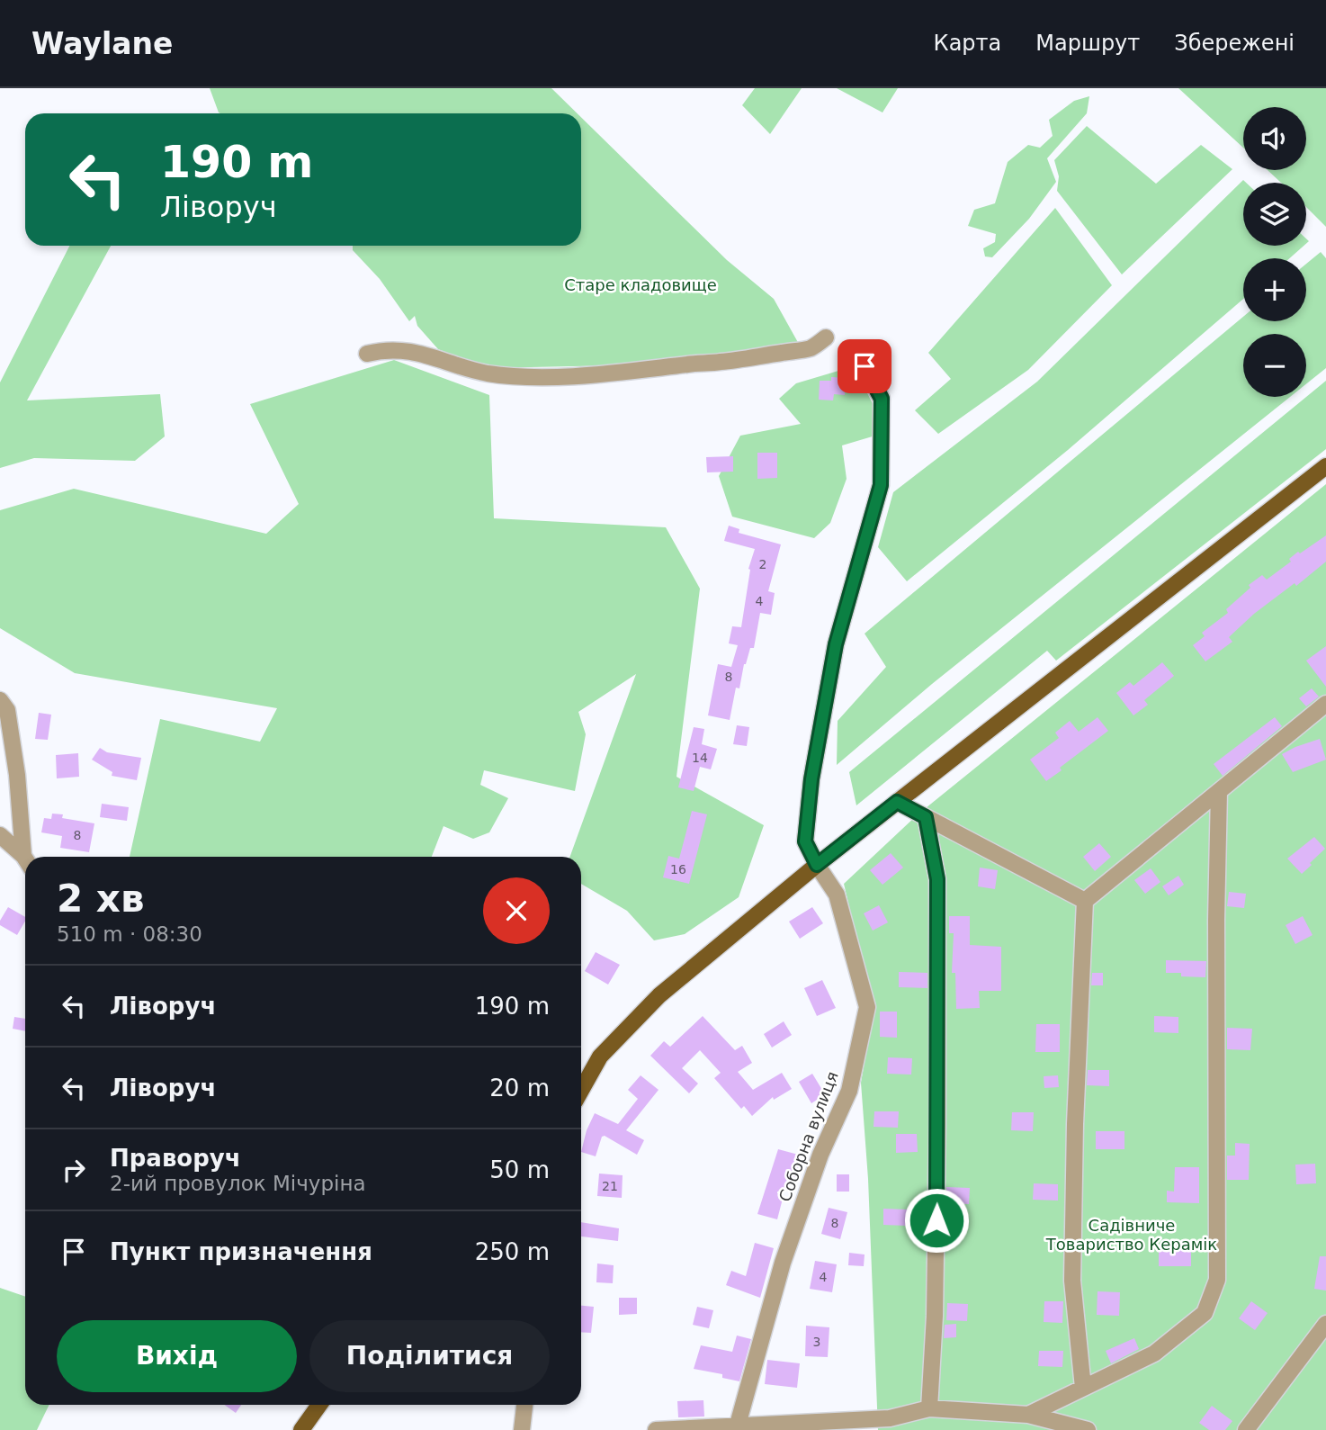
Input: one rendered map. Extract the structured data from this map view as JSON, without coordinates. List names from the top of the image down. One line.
{"streets":{"street":["Соборна вулиця"]},"parks":["Старе кладовище","Садівниче Товариство Керамік"],"house_numbers":["2","4","8","14","8","16","21","8","4","3"],"page":{"header":"Waylane","nav":["Карта","Маршрут","Збережені"],"map_buttons":["+","−"],"turn":["190 m","Ліворуч"],"heading":["2 хв","510 m · 08:30"],"list":[{"name":"Ліворуч","value":"190 m"},{"name":"Ліворуч","value":"20 m"},{"name":"Праворуч","note":"2-ий провулок Мічуріна","value":"50 m"},{"name":"Пункт призначення","value":"250 m"}],"buttons":["Вихід","Поділитися"]}}
